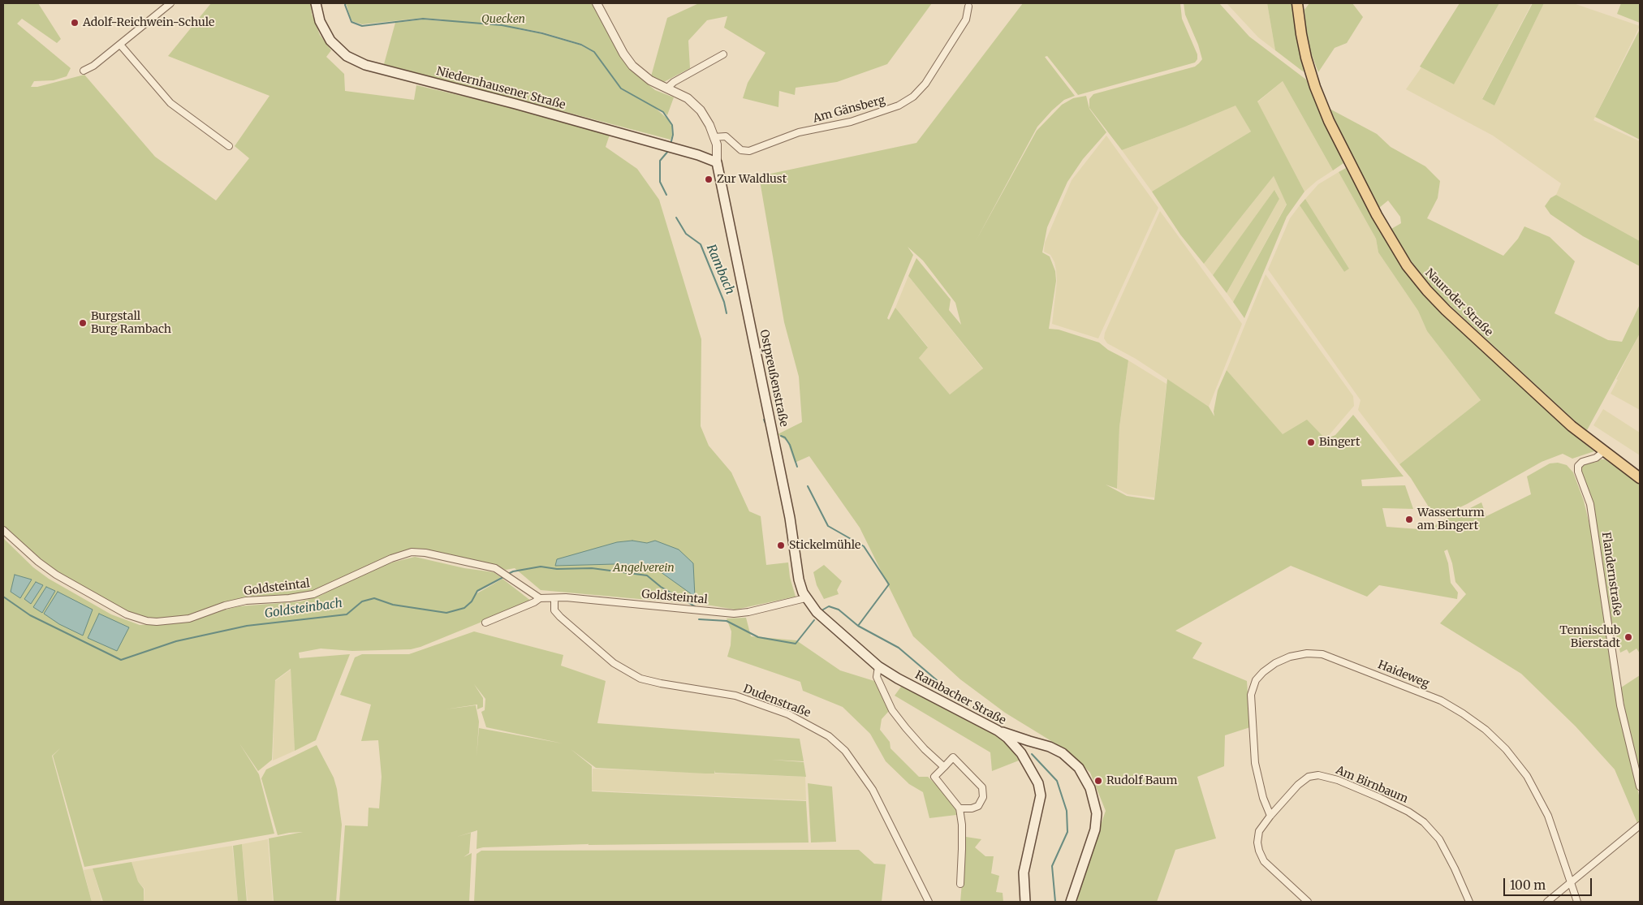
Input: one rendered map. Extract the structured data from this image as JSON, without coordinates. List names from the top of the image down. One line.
{"streets":{"main road":["Niedernhausener Straße","Nauroder Straße","Ostpreußenstraße","Rambacher Straße"],"street":["Am Gänsberg","Flandernstraße","Goldsteintal","Haideweg","Dudenstraße","Am Birnbaum"]},"crossings":[["Niedernhausener Straße","Ostpreußenstraße"],["Am Gänsberg","Ostpreußenstraße"],["Nauroder Straße","Flandernstraße"],["Ostpreußenstraße","Goldsteintal"],["Ostpreußenstraße","Rambacher Straße"],["Goldsteintal","Rambacher Straße"],["Goldsteintal","Dudenstraße"],["Haideweg","Am Birnbaum"]],"water":["Rambach","Goldsteinbach"],"parks":["Quecken","Angelverein"],"places":["Adolf-Reichwein-Schule","Zur Waldlust","Burgstall Burg Rambach","Bingert","Wasserturm am Bingert","Stickelmühle","Tennisclub Bierstadt","Rudolf Baum"],"scale_bar":"100 m"}
